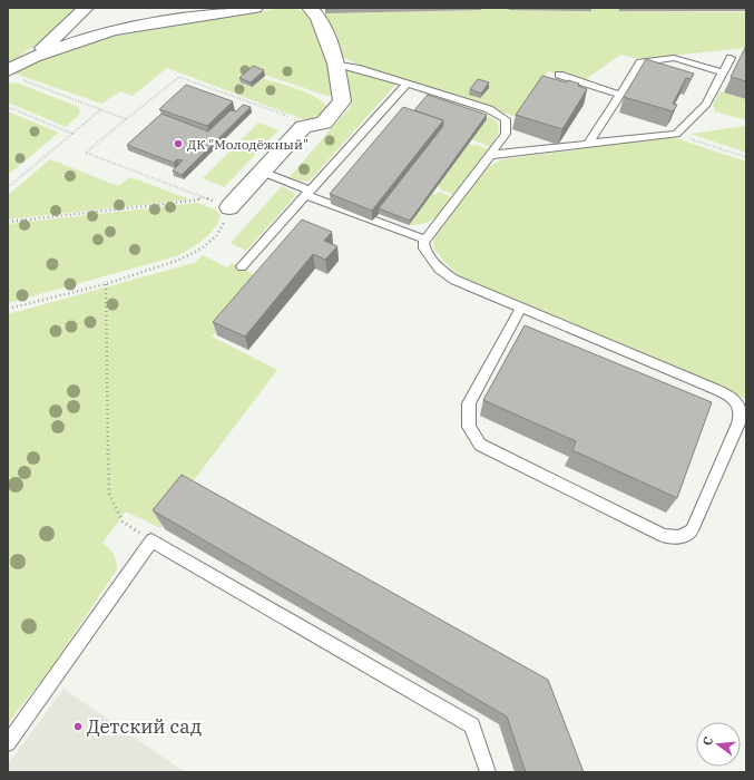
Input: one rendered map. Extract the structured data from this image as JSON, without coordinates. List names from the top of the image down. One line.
{"places":["ДК \"Молодёжный\"","Детский сад"],"north":"left"}
